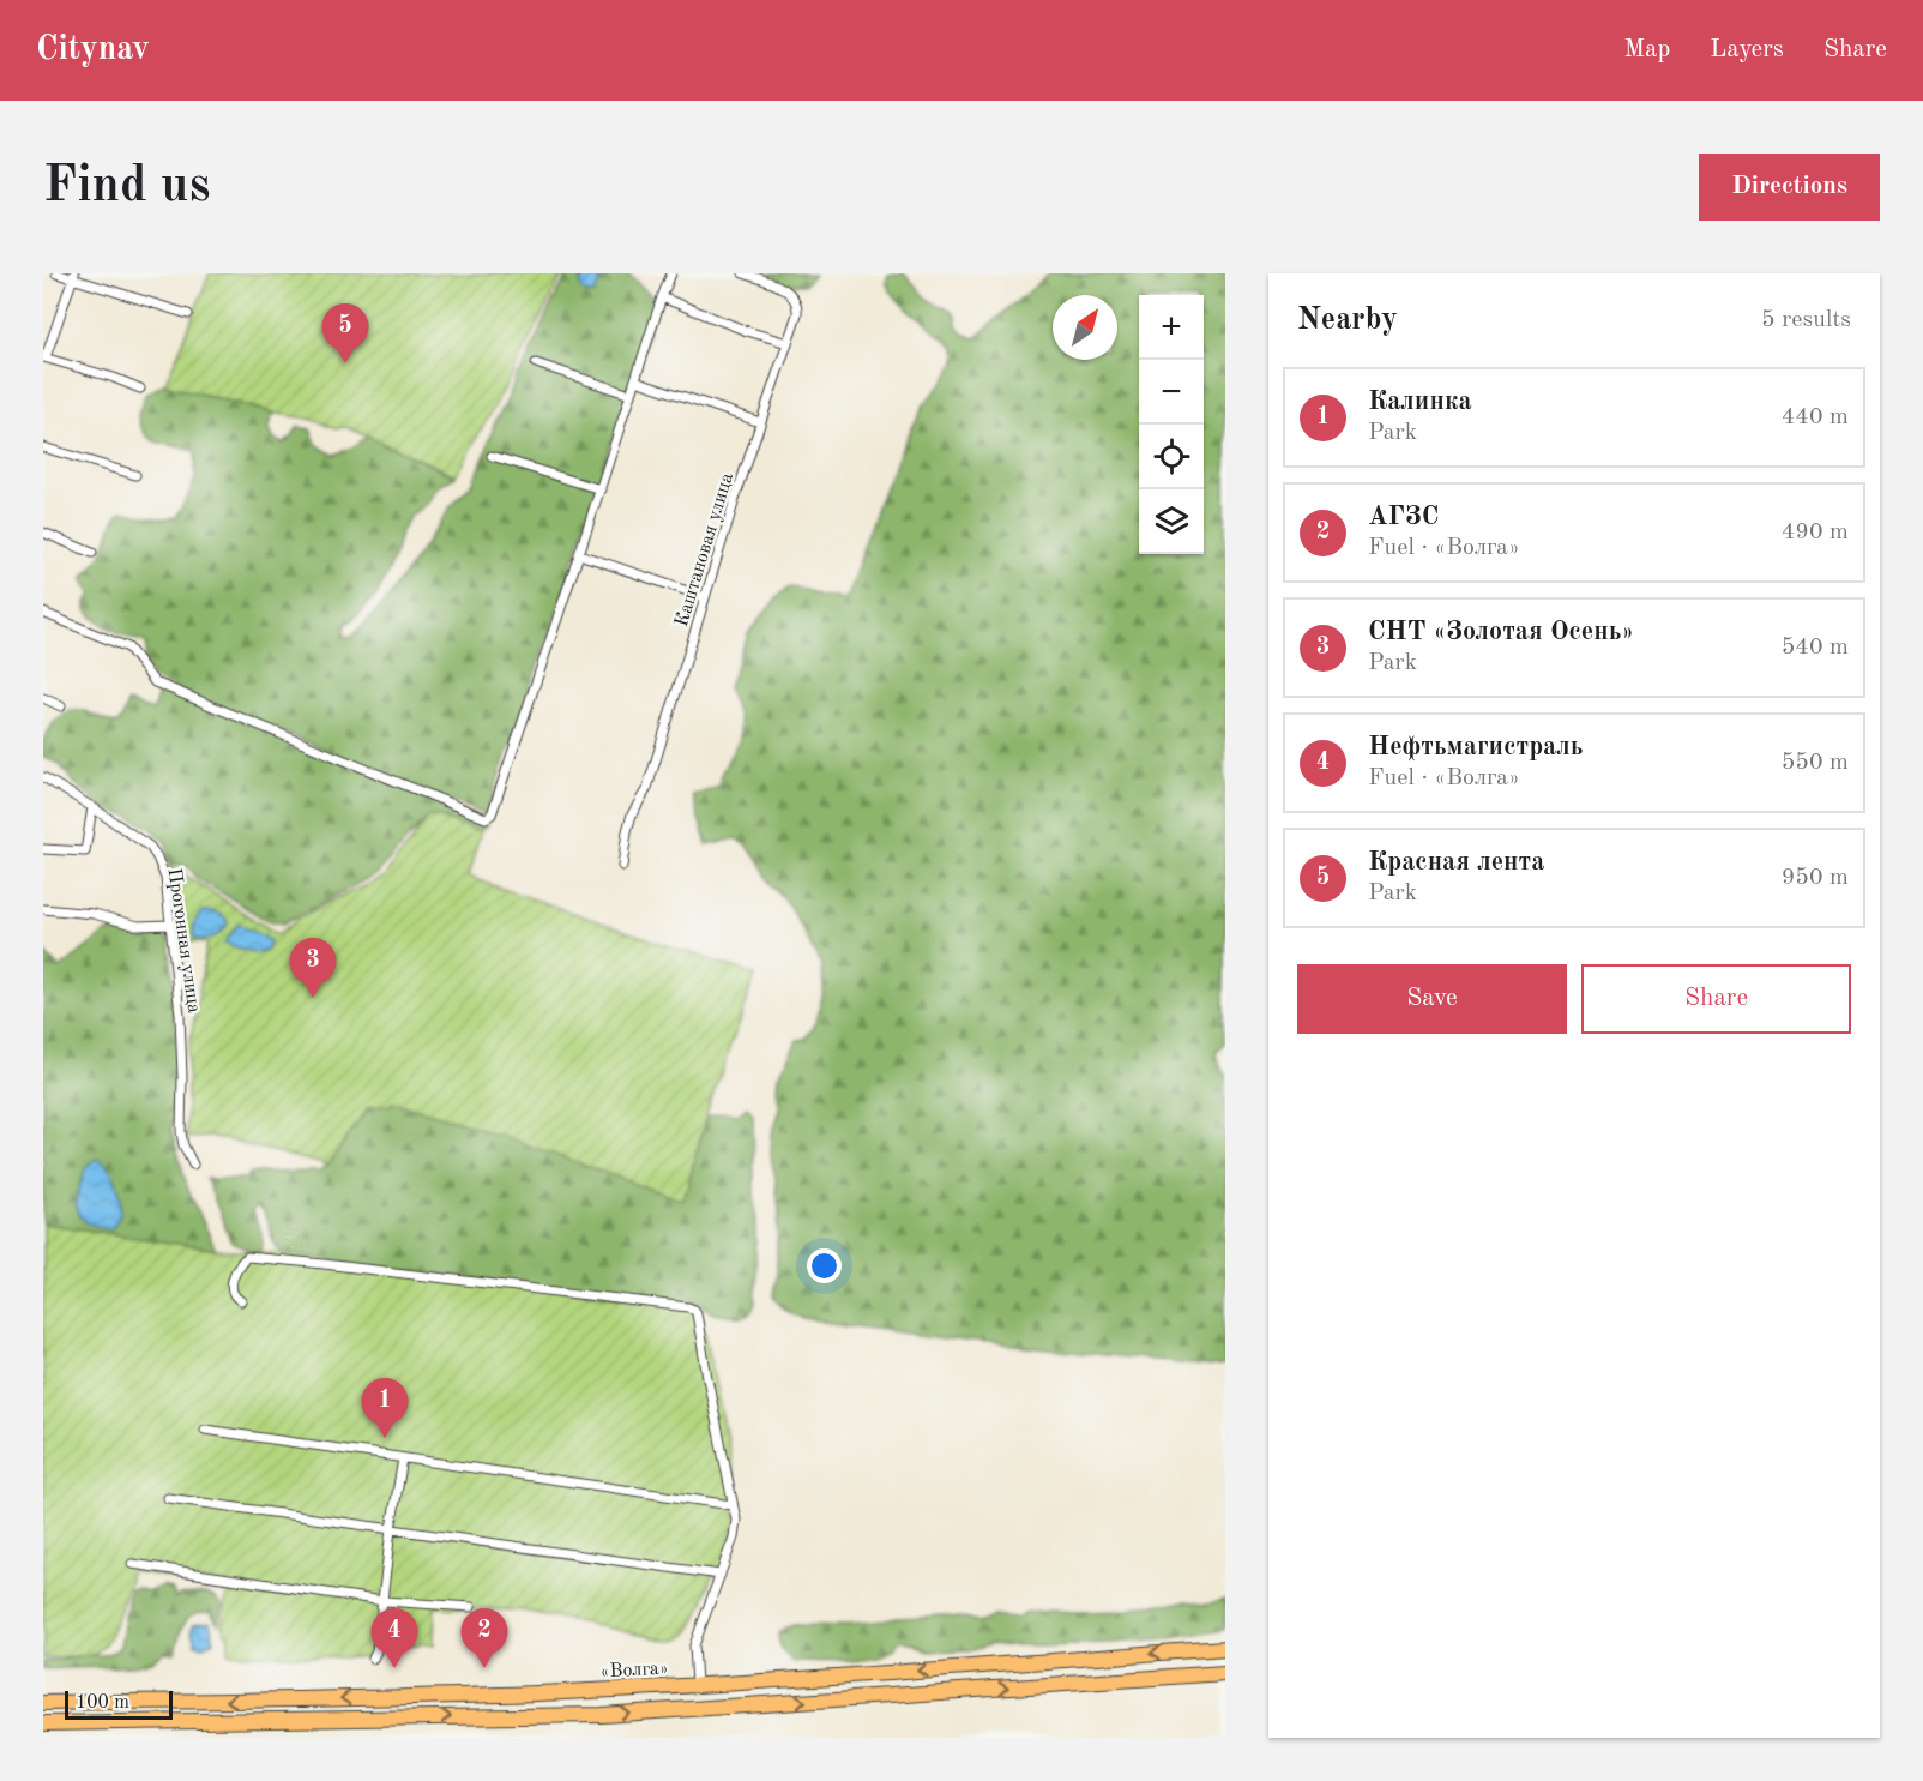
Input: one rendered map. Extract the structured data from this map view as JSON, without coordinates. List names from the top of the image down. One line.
{"streets":{"highway":["«Волга»"],"street":["Каштановая улица","Прогонная улица"]},"scale_bar":"100 m","north":"top right","page":{"header":"Citynav","nav":["Map","Layers","Share"],"buttons":["Directions",["Save","Share"]],"title":"Find us","heading":["Nearby","5 results"],"map_buttons":["+","−"],"pins":["5","3","1","2","4"],"list":[{"mark":"1","name":"Калинка","note":"Park","value":"440 m"},{"mark":"2","name":"АГЗС","note":"Fuel · «Волга»","value":"490 m"},{"mark":"3","name":"СНТ «Золотая Осень»","note":"Park","value":"540 m"},{"mark":"4","name":"Нефтьмагистраль","note":"Fuel · «Волга»","value":"550 m"},{"mark":"5","name":"Красная лента","note":"Park","value":"950 m"}],"scale":"100 m"}}
